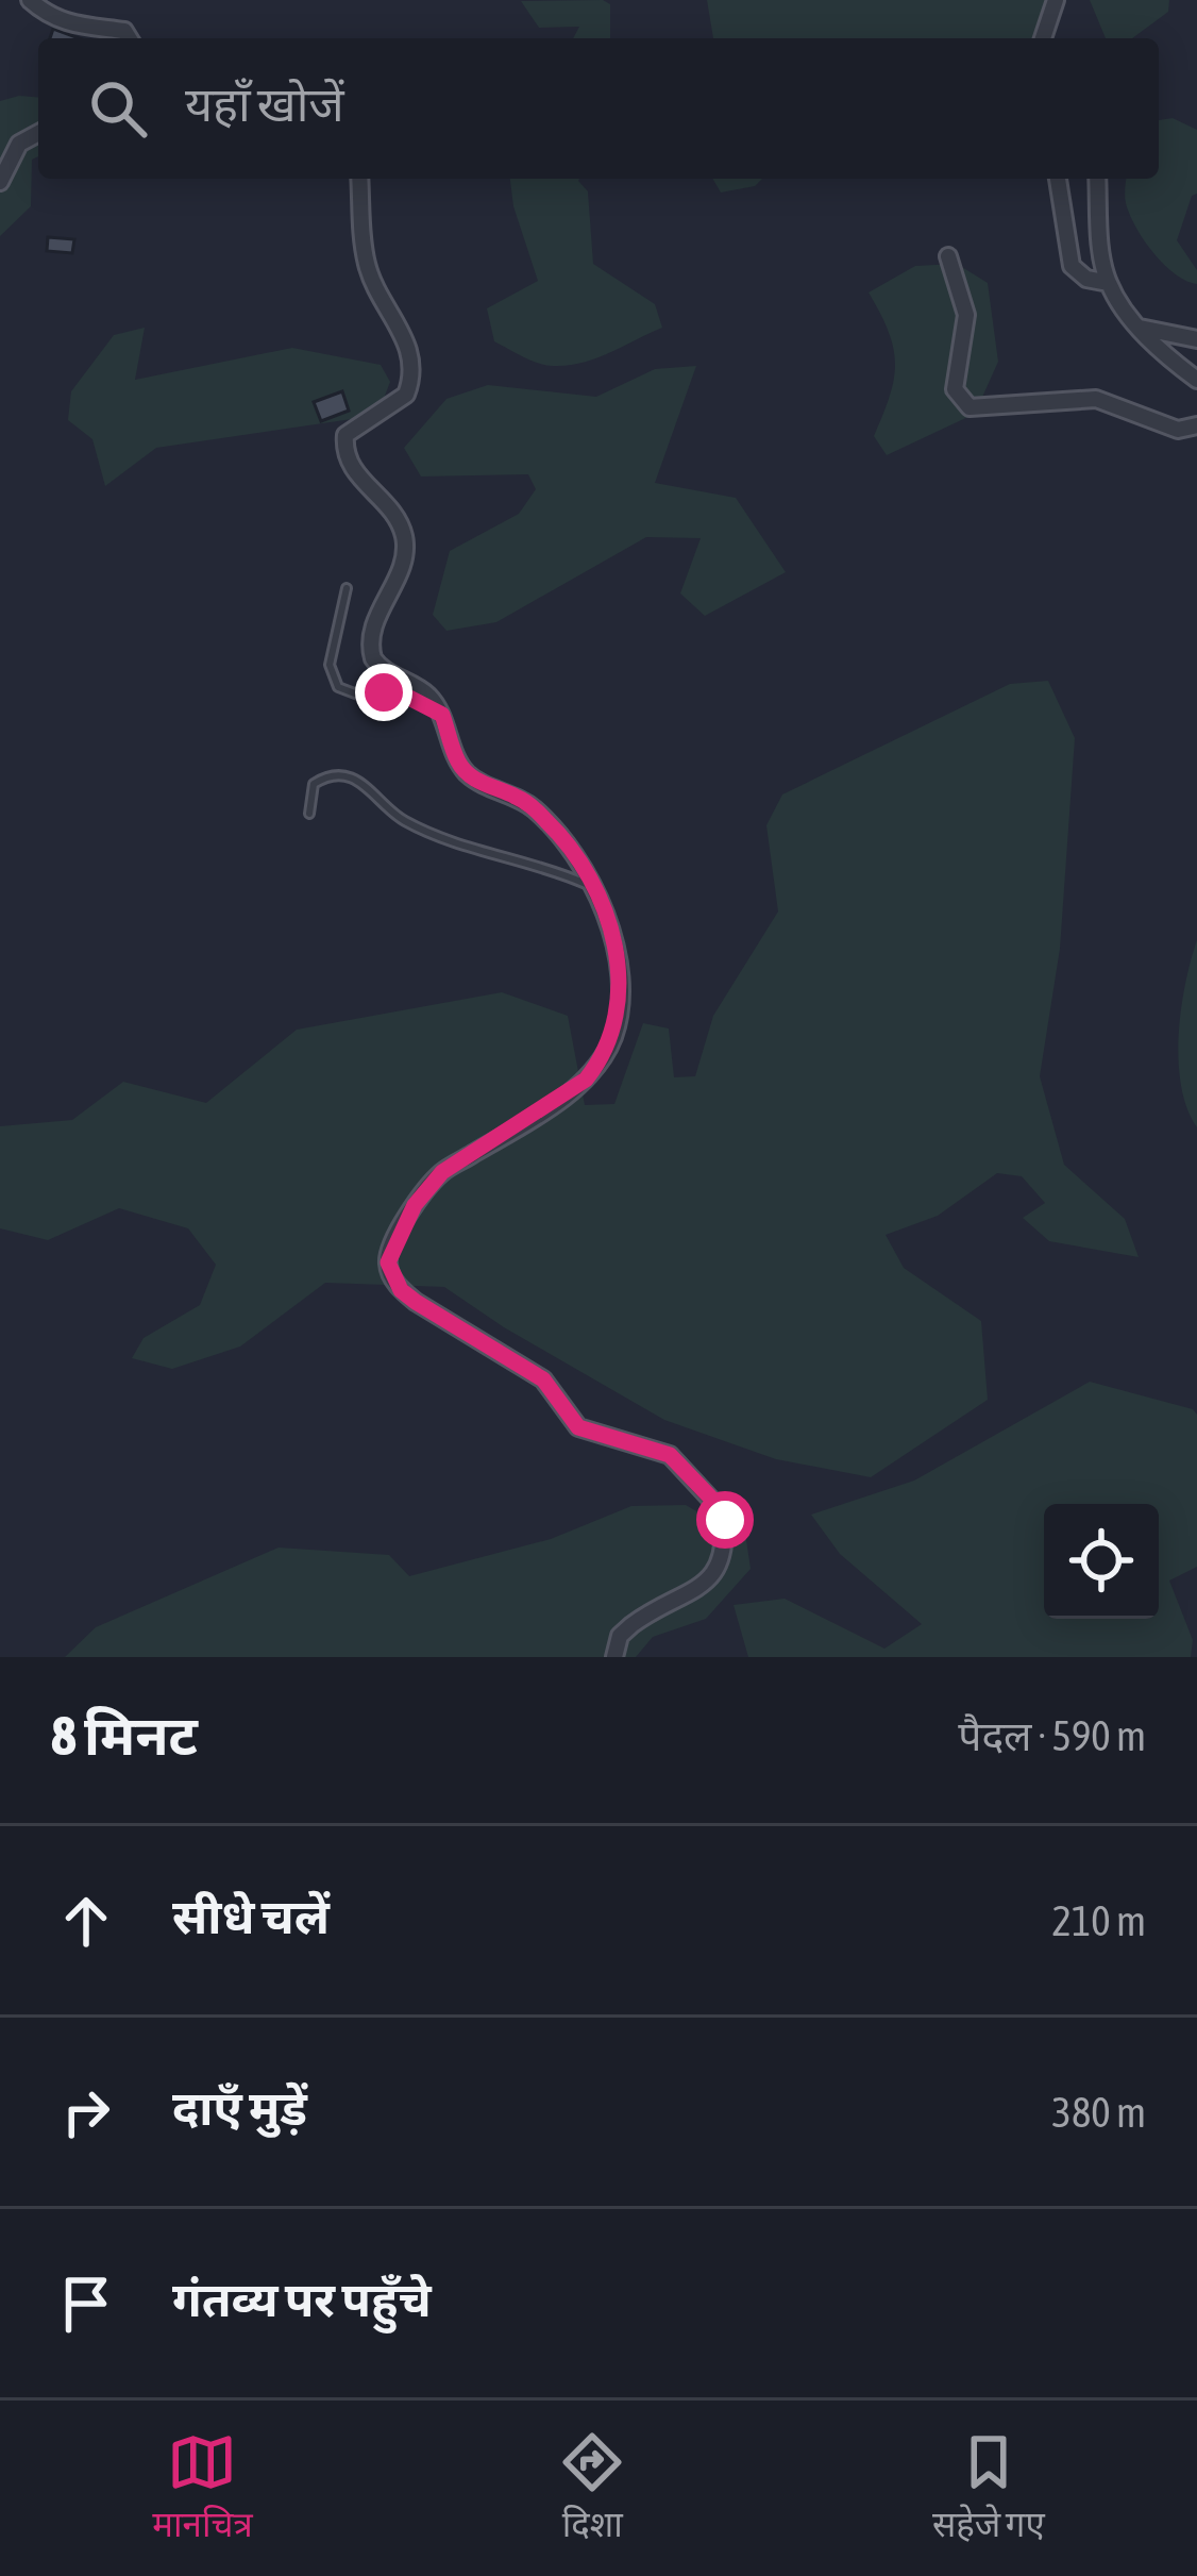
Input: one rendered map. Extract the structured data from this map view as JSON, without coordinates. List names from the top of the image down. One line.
{"page":{"search":"यहाँ खोजें","heading":["8 मिनट","पैदल · 590 m"],"list":[["सीधे चलें","210 m"],["दाएँ मुड़ें","380 m"],"गंतव्य पर पहुँचे"],"nav":["मानचित्र","दिशा","सहेजे गए"]}}
